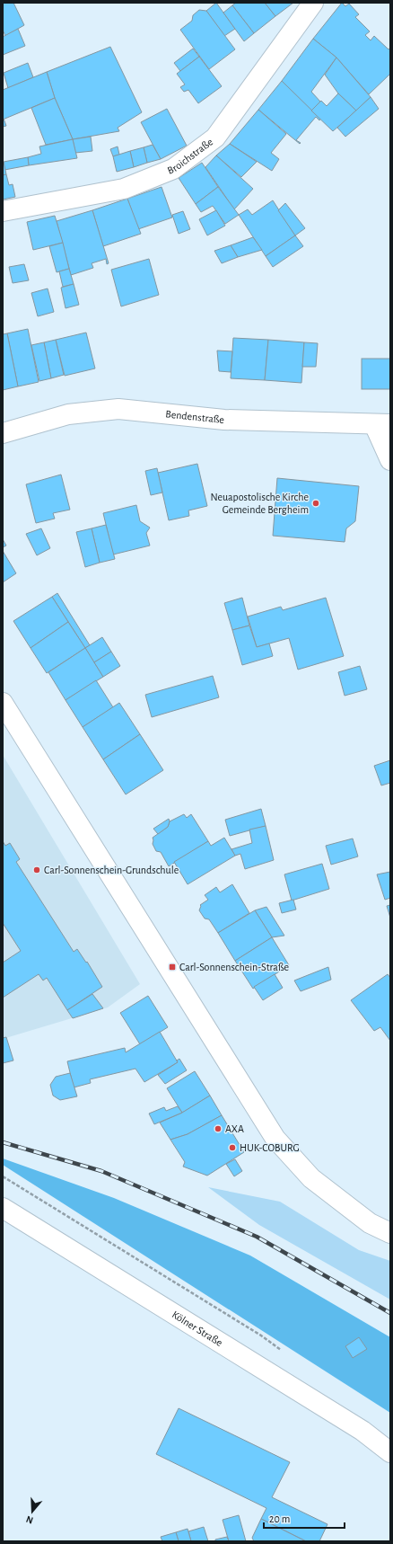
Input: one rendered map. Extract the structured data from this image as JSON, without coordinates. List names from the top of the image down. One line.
{"streets":{"street":["Broichstraße","Bendenstraße","Kölner Straße"]},"places":{"other":["Neuapostolische Kirche Gemeinde Bergheim","Carl-Sonnenschein-Grundschule","AXA","HUK-COBURG"],"transit":["Carl-Sonnenschein-Straße"]},"scale_bar":"20 m","north":"bottom"}
